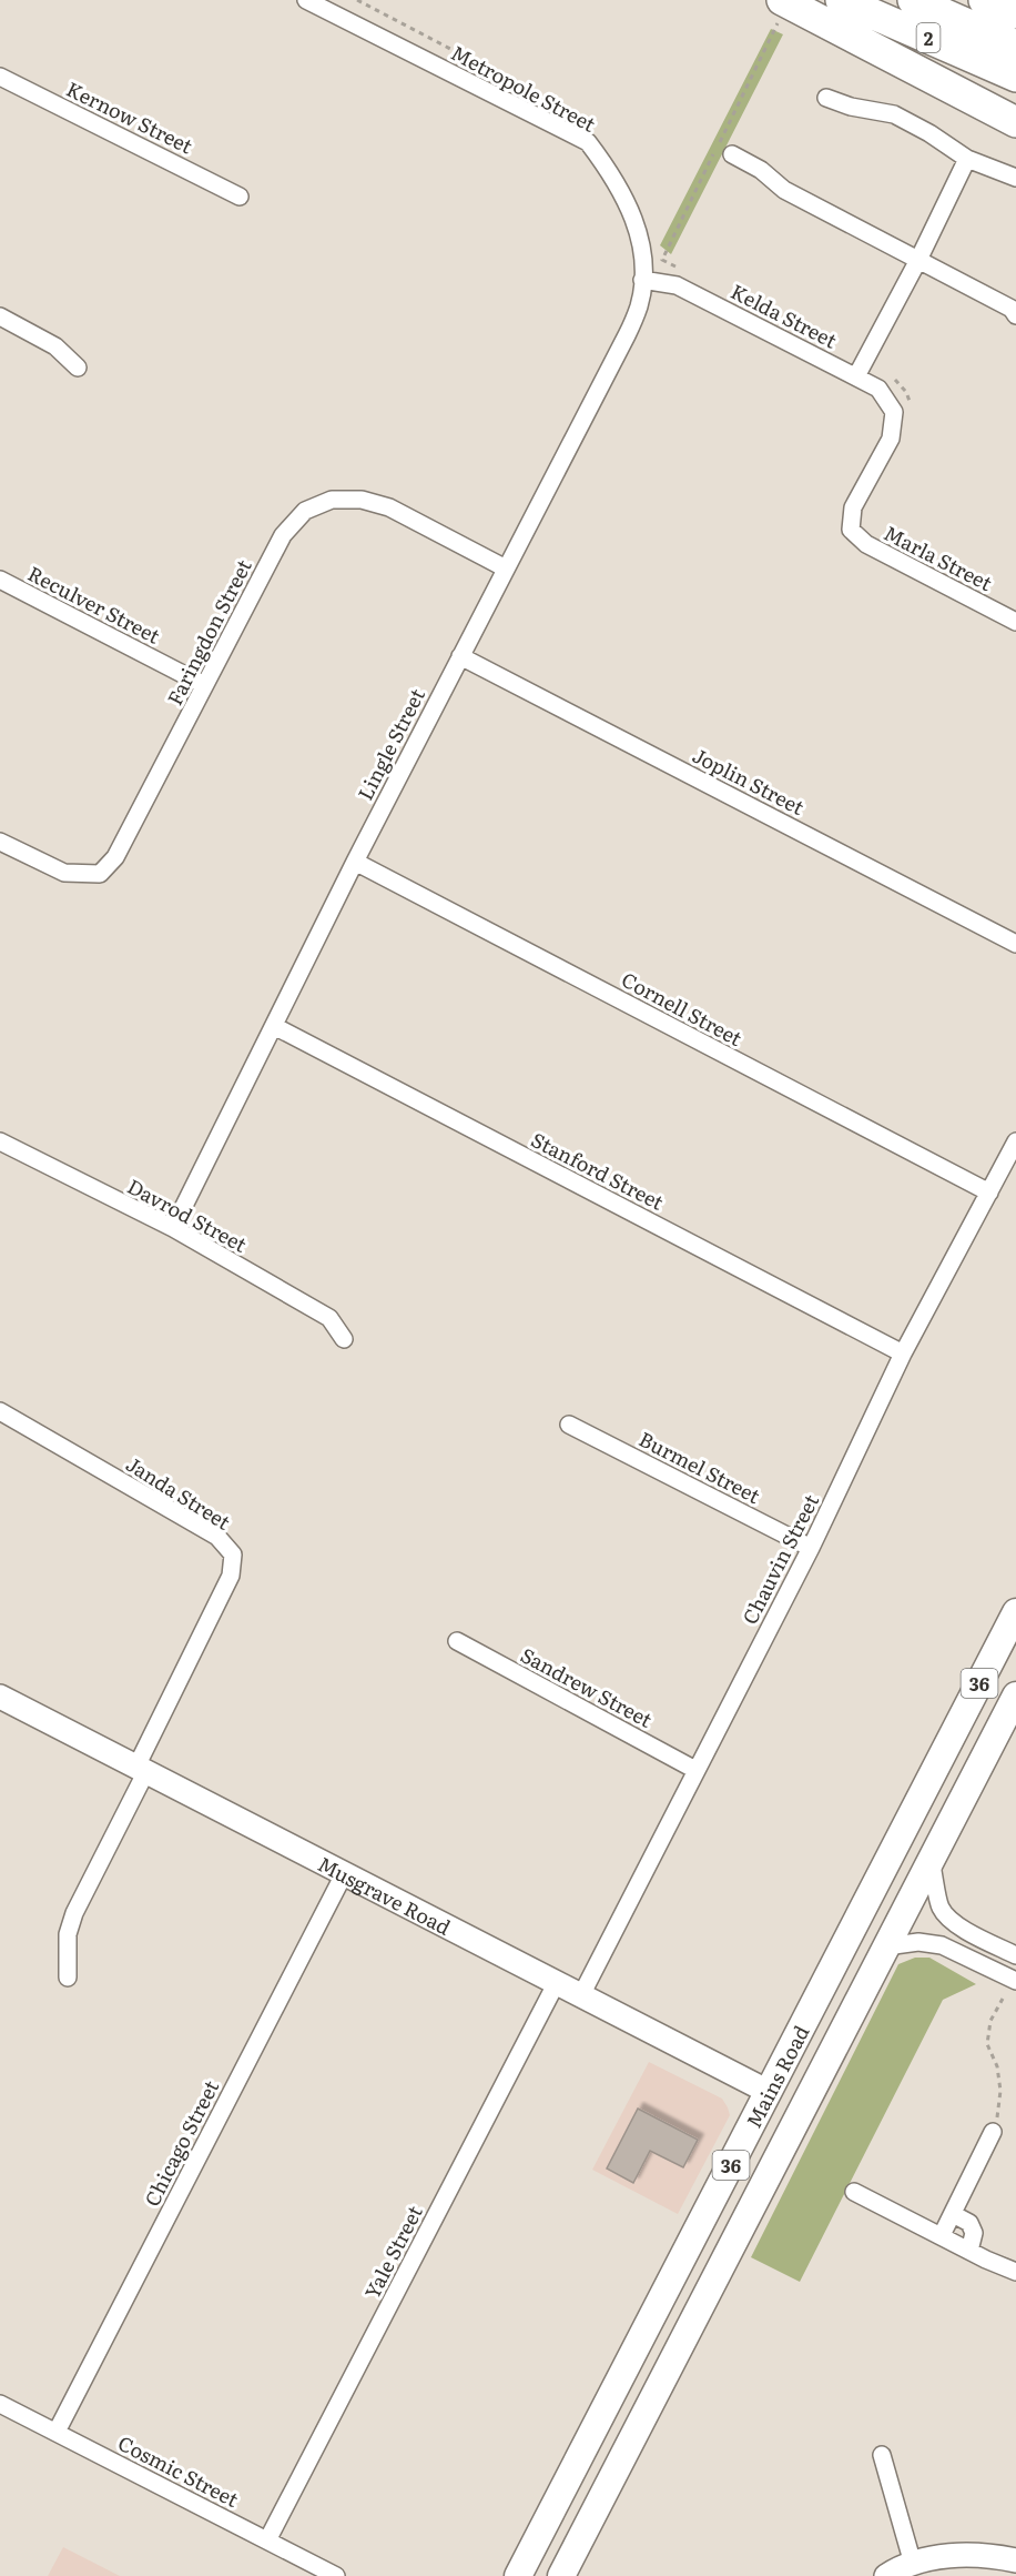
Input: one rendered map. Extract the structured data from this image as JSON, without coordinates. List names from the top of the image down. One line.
{"streets":{"highway":["2"],"main road":["36","Mains Road"],"street":["Metropole Street","Kernow Street","Kelda Street","Marla Street","Reculver Street","Faringdon Street","Lingle Street","Joplin Street","Cornell Street","Stanford Street","Davrod Street","Burmel Street","Janda Street","Chauvin Street","Sandrew Street","Musgrave Road","Chicago Street","Yale Street","Cosmic Street"]},"crossings":[["Metropole Street","Kelda Street"],["Metropole Street","Lingle Street"],["Kelda Street","Marla Street"],["Kelda Street","Lingle Street"],["Reculver Street","Faringdon Street"],["Faringdon Street","Lingle Street"],["Lingle Street","Joplin Street"],["Lingle Street","Cornell Street"],["Lingle Street","Stanford Street"],["Lingle Street","Davrod Street"],["Cornell Street","Chauvin Street"],["Stanford Street","Chauvin Street"],["Burmel Street","Chauvin Street"],["Janda Street","Musgrave Road"],["Chauvin Street","Sandrew Street"],["Chauvin Street","Musgrave Road"],["Musgrave Road","Mains Road"],["Musgrave Road","Chicago Street"],["Musgrave Road","Yale Street"],["Chicago Street","Cosmic Street"],["Yale Street","Cosmic Street"]]}
